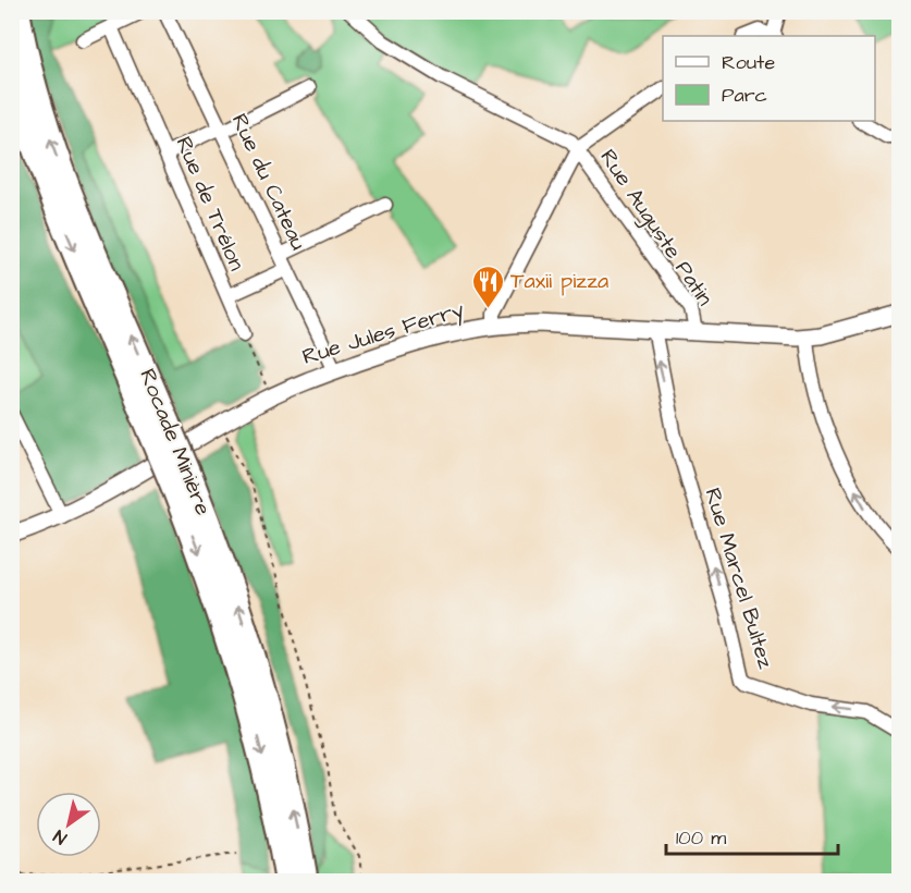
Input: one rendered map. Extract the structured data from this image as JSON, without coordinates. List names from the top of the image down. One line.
{"streets":{"highway":["Rocade Minière"],"street":["Rue du Cateau","Rue de Trélon","Rue Auguste Patin","Rue Jules Ferry","Rue Marcel Bultez"]},"crossings":[["Rue du Cateau","Rue Jules Ferry"],["Rue Auguste Patin","Rue Jules Ferry"],["Rue Jules Ferry","Rue Marcel Bultez"]],"one_way":["Rue Marcel Bultez"],"places":{"restaurant":["Taxii pizza"]},"legend":["Route","Parc"],"scale_bar":"100 m","north":"bottom left"}
